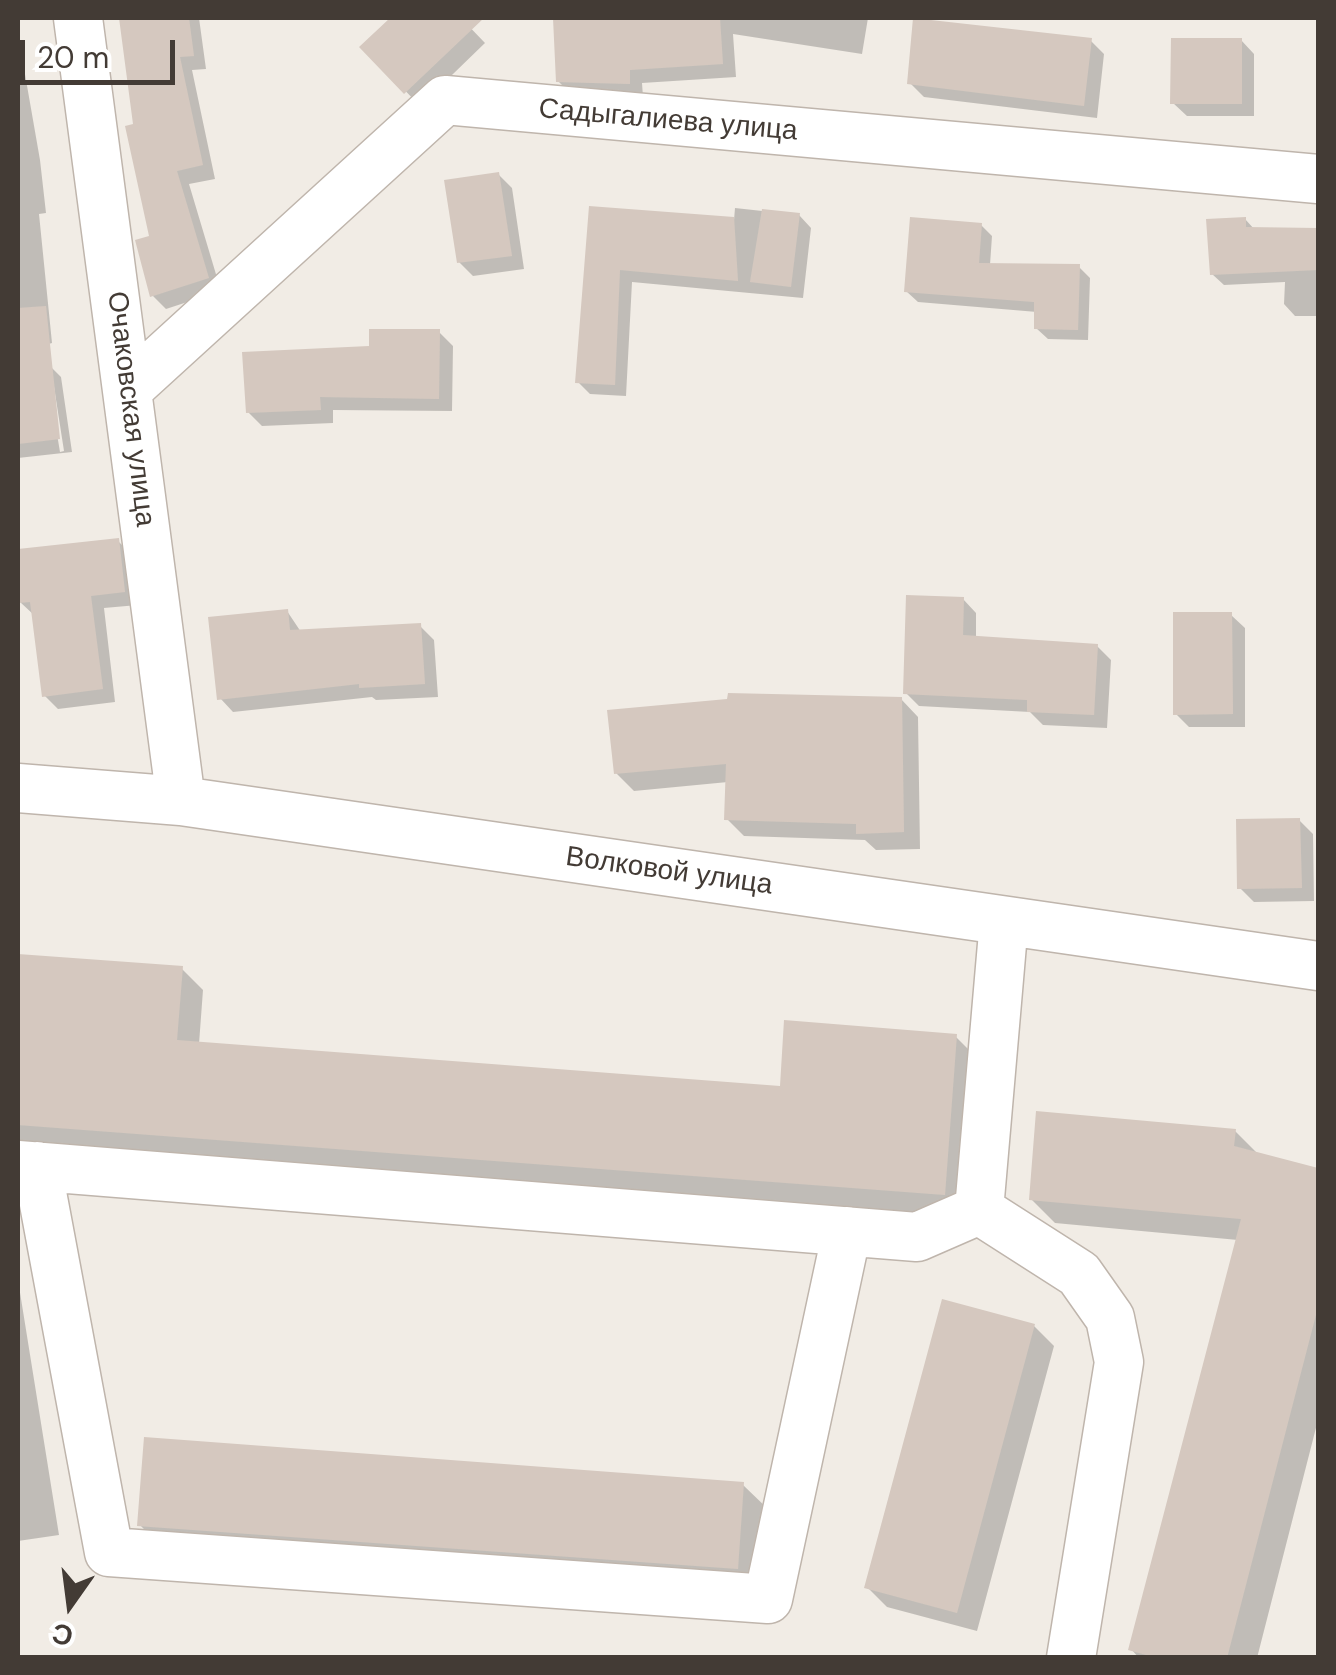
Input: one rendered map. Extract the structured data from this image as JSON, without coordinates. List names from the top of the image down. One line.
{"streets":{"street":["Садыгалиева улица","Очаковская улица","Волковой улица"]},"crossings":[["Садыгалиева улица","Очаковская улица"],["Очаковская улица","Волковой улица"]],"scale_bar":"20 m","north":"bottom"}
